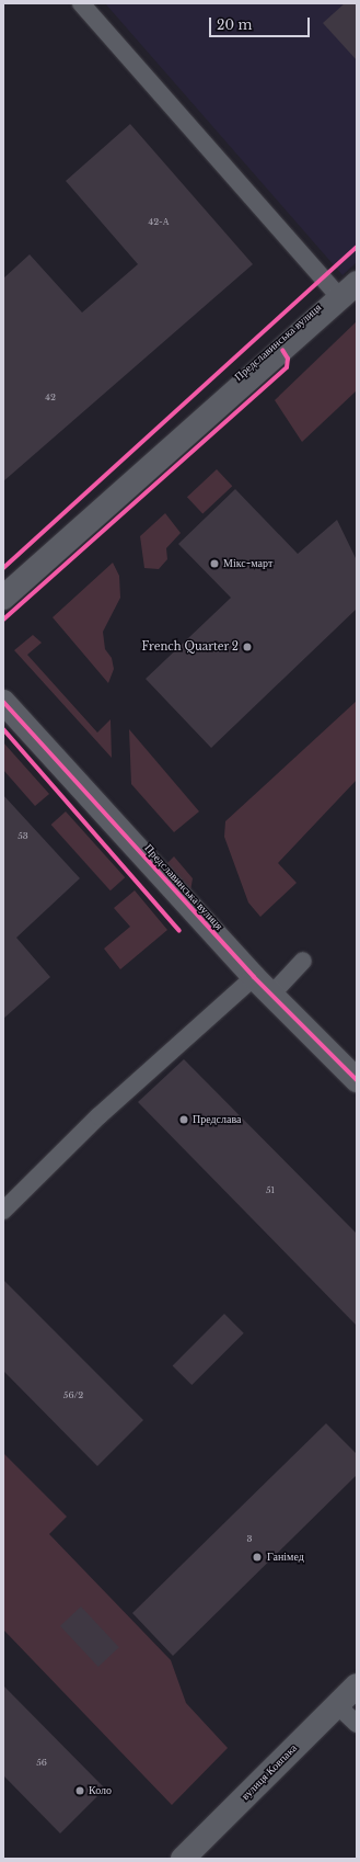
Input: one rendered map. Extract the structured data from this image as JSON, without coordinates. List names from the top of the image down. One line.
{"streets":{"street":["Предславинська вулиця","вулиця Ковпака"]},"places":["Мікс-март","French Quarter 2","Предслава","Ганімед","Коло"],"house_numbers":["42-А","42","53","51","56/2","3","56"],"scale_bar":"20 m"}
